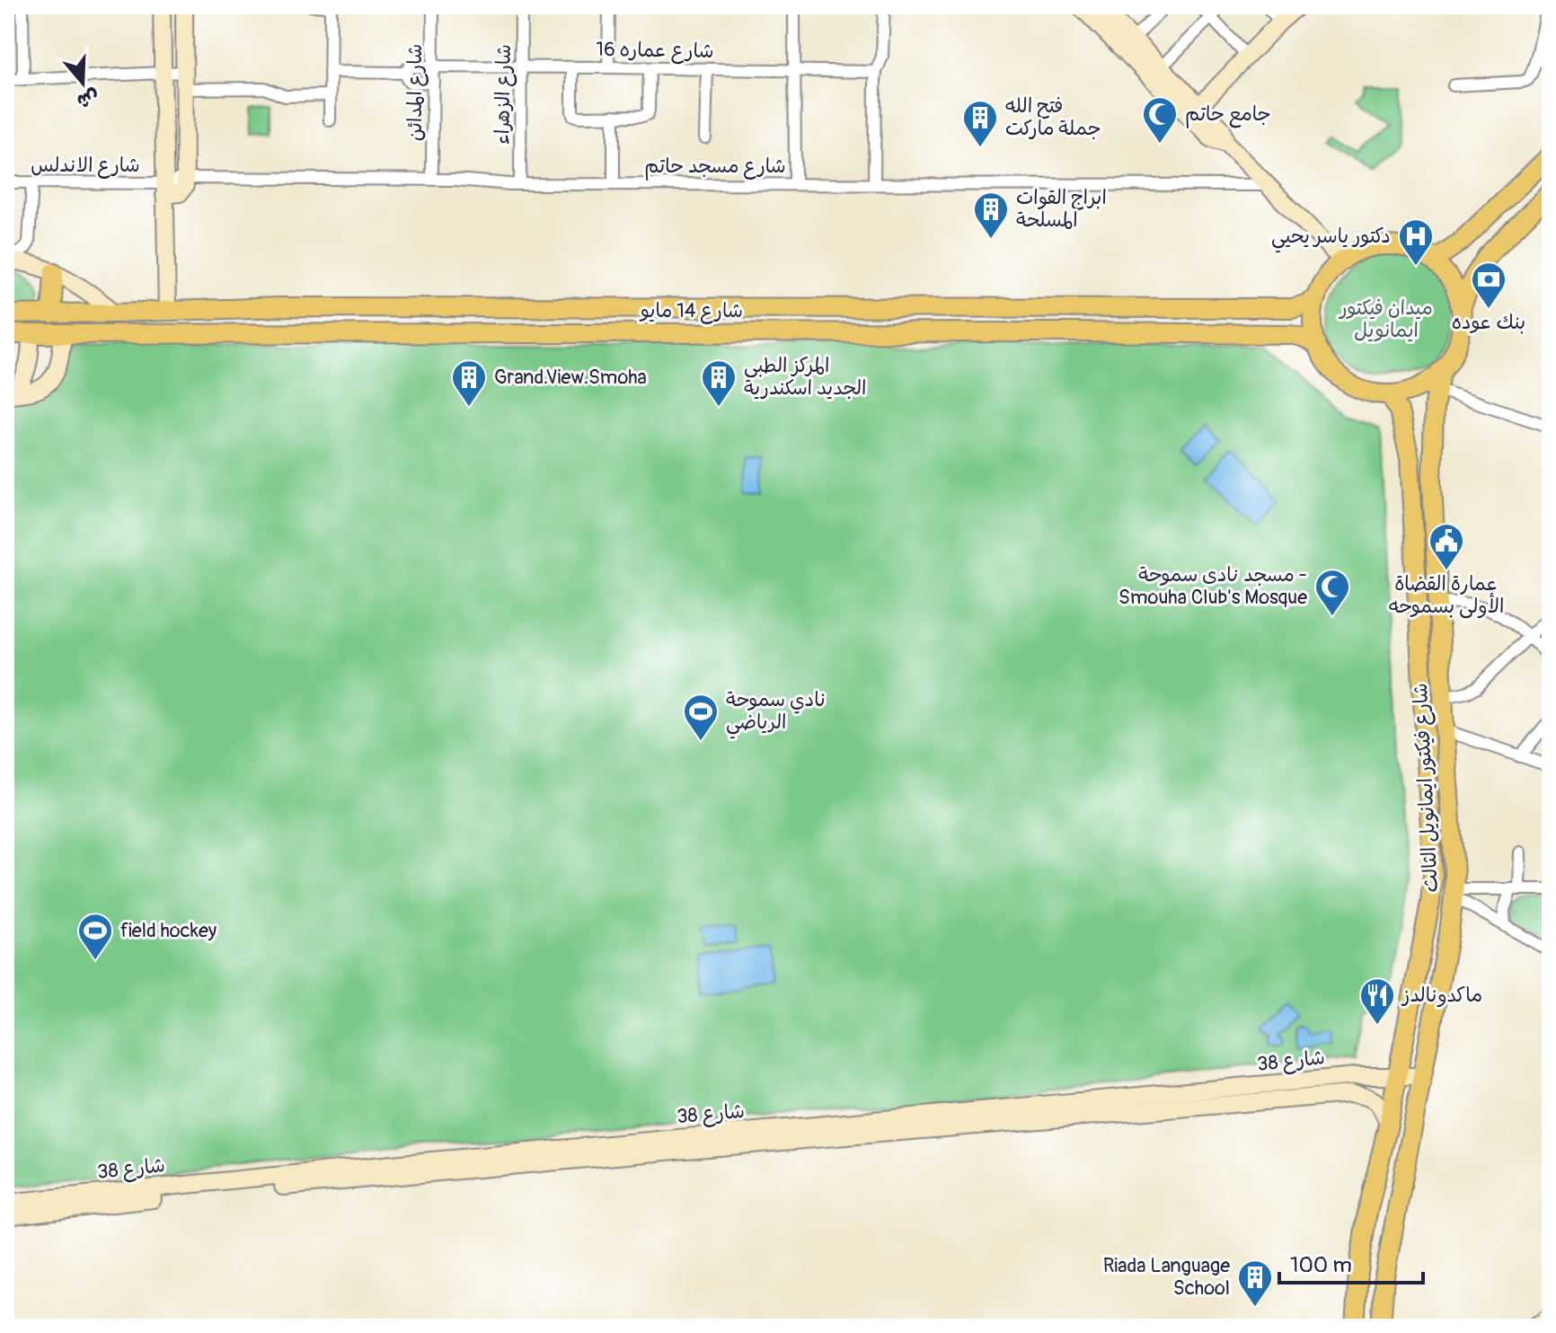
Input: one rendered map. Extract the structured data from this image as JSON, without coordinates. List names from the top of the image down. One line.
{"streets":{"main road":["شارع 14 مايو","شارع فيكتور ايمانويل الثالث"],"street":["شارع عماره 16","شارع المدائن","شارع الزهراء","شارع الاندلس","شارع مسجد حاتم","شارع 38"]},"crossings":[["شارع عماره 16","شارع المدائن"],["شارع عماره 16","شارع الزهراء"],["شارع المدائن","شارع مسجد حاتم"],["شارع الزهراء","شارع مسجد حاتم"],["شارع 14 مايو","شارع فيكتور ايمانويل الثالث"],["شارع فيكتور ايمانويل الثالث","شارع 38"]],"parks":["ميدان فيكتور ايمانويل"],"places":{"mosque":["جامع حاتم","مسجد نادى سموحة - Smouha Club's Mosque"],"building":["فتح الله جملة ماركت","ابراج القوات المسلحة","Grand.View.Smoha","المركز الطبى الجديد اسكندرية","Riada Language School"],"hospital":["دكتور ياسر يحيي"],"bank":["بنك عوده"],"public building":["عمارة القضاة الأولى بسموحه"],"sports":["نادي سموحة الرياضي","field hockey"],"restaurant":["ماكدونالدز"]},"scale_bar":"100 m","north":"bottom"}
